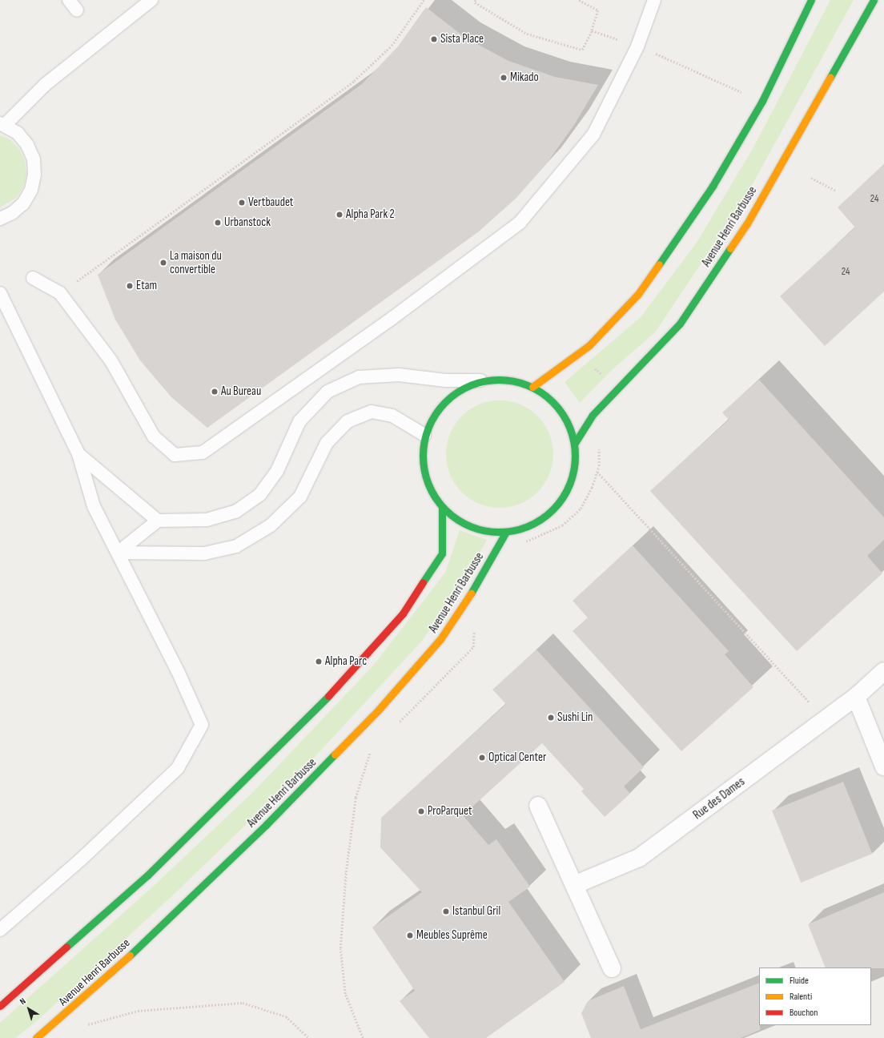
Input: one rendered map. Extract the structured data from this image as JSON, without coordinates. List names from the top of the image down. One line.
{"streets":{"main road":["Avenue Henri Barbusse"],"street":["Rue des Dames"]},"places":["Sista Place","Mikado","Vertbaudet","Alpha Park 2","Urbanstock","La maison du convertible","Etam","Au Bureau","Alpha Parc","Sushi Lin","Optical Center","ProParquet","Istanbul Gril","Meubles Suprême"],"house_numbers":["24","24"],"legend":["Fluide","Ralenti","Bouchon"],"north":"top left"}
